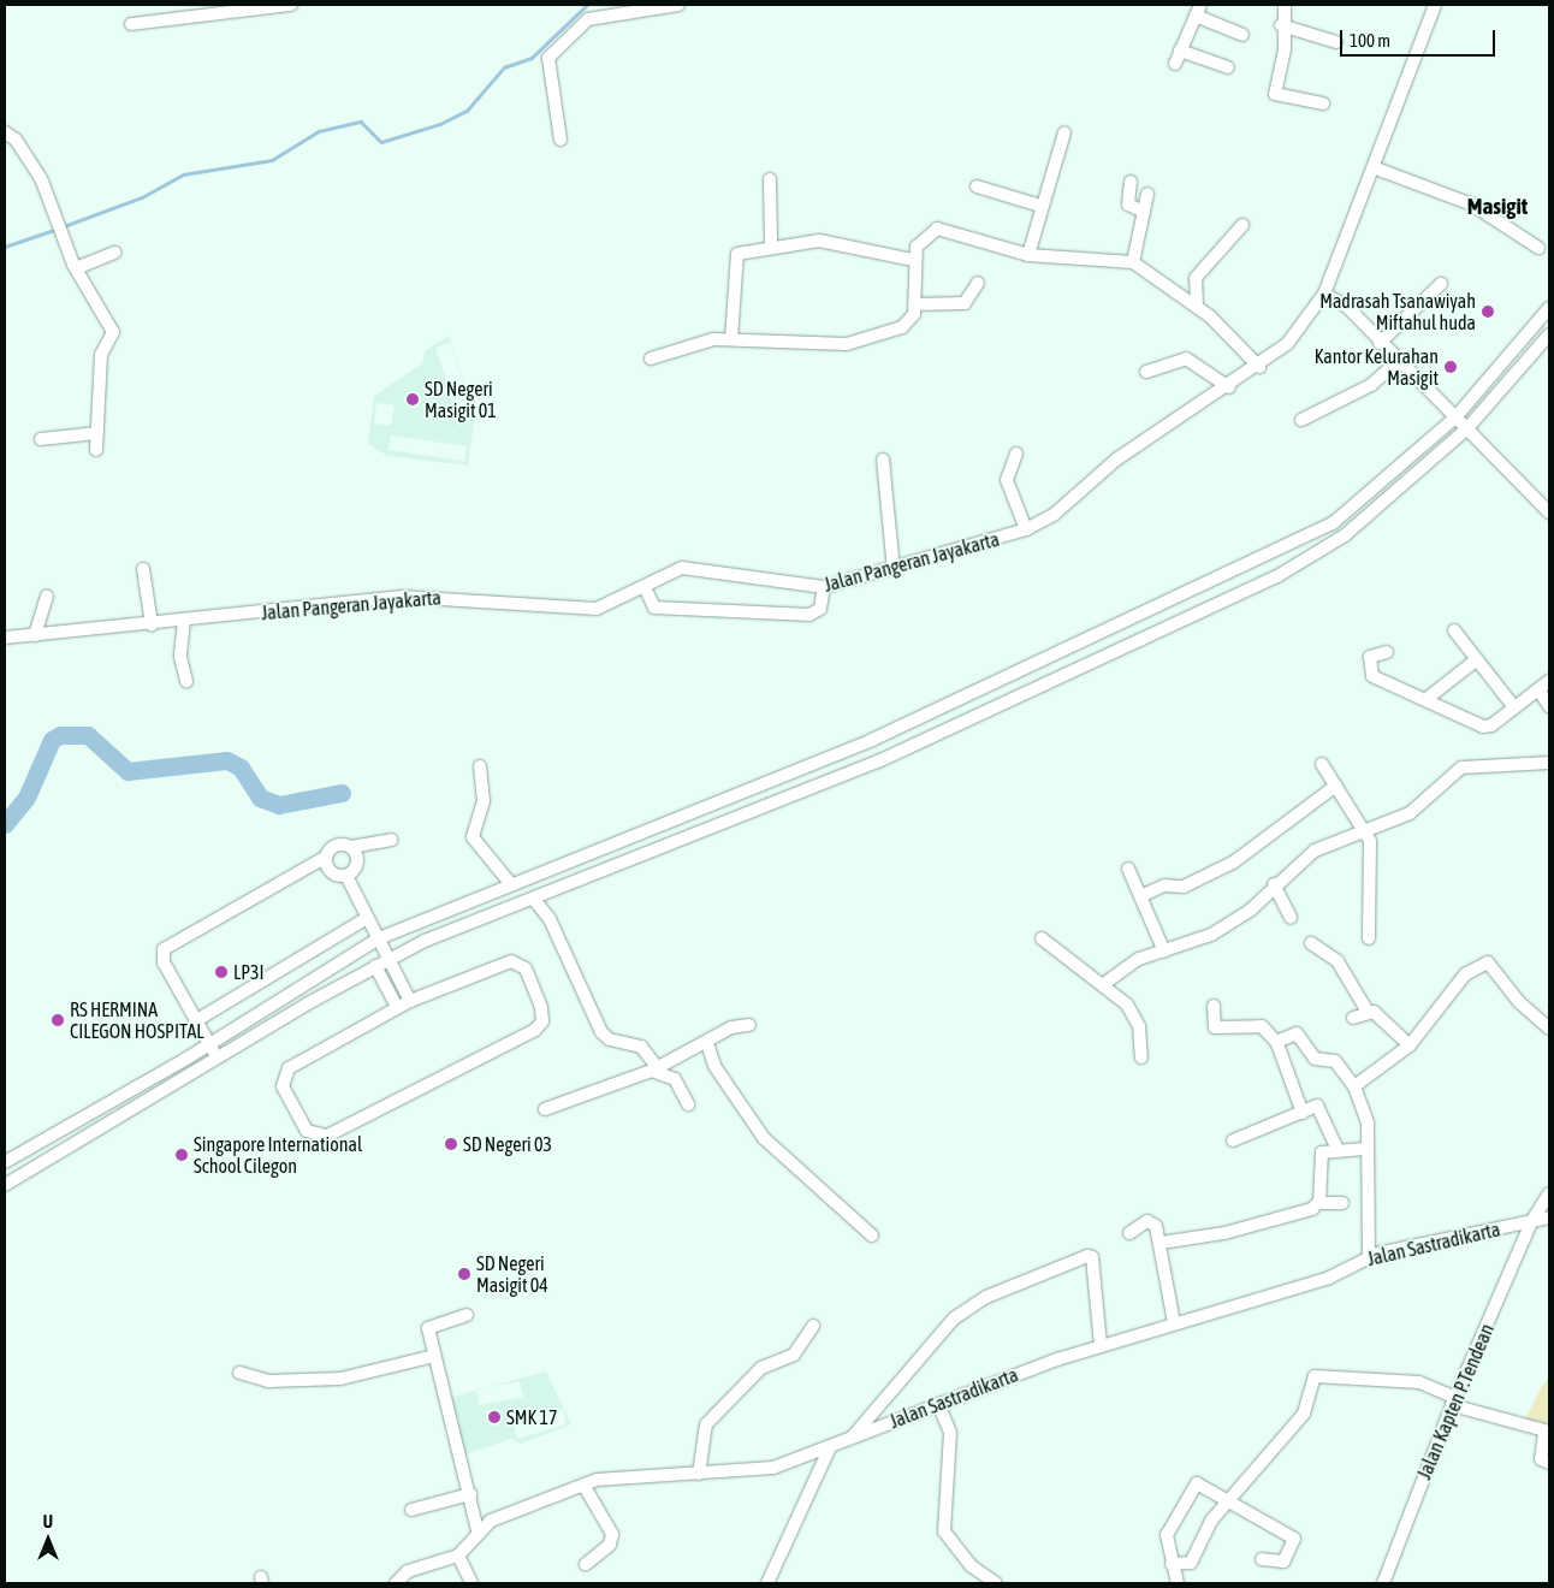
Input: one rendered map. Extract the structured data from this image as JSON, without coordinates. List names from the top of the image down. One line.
{"streets":{"street":["Jalan Pangeran Jayakarta","Jalan Sastradikarta","Jalan Kapten P.Tendean"]},"crossings":[["Jalan Sastradikarta","Jalan Kapten P.Tendean"]],"districts":["Masigit"],"places":["Madrasah Tsanawiyah Miftahul huda","Kantor Kelurahan Masigit","SD Negeri Masigit 01","LP3I","RS HERMINA CILEGON HOSPITAL","SD Negeri 03","Singapore International School Cilegon","SD Negeri Masigit 04","SMK 17"],"scale_bar":"100 m","north":"top"}
